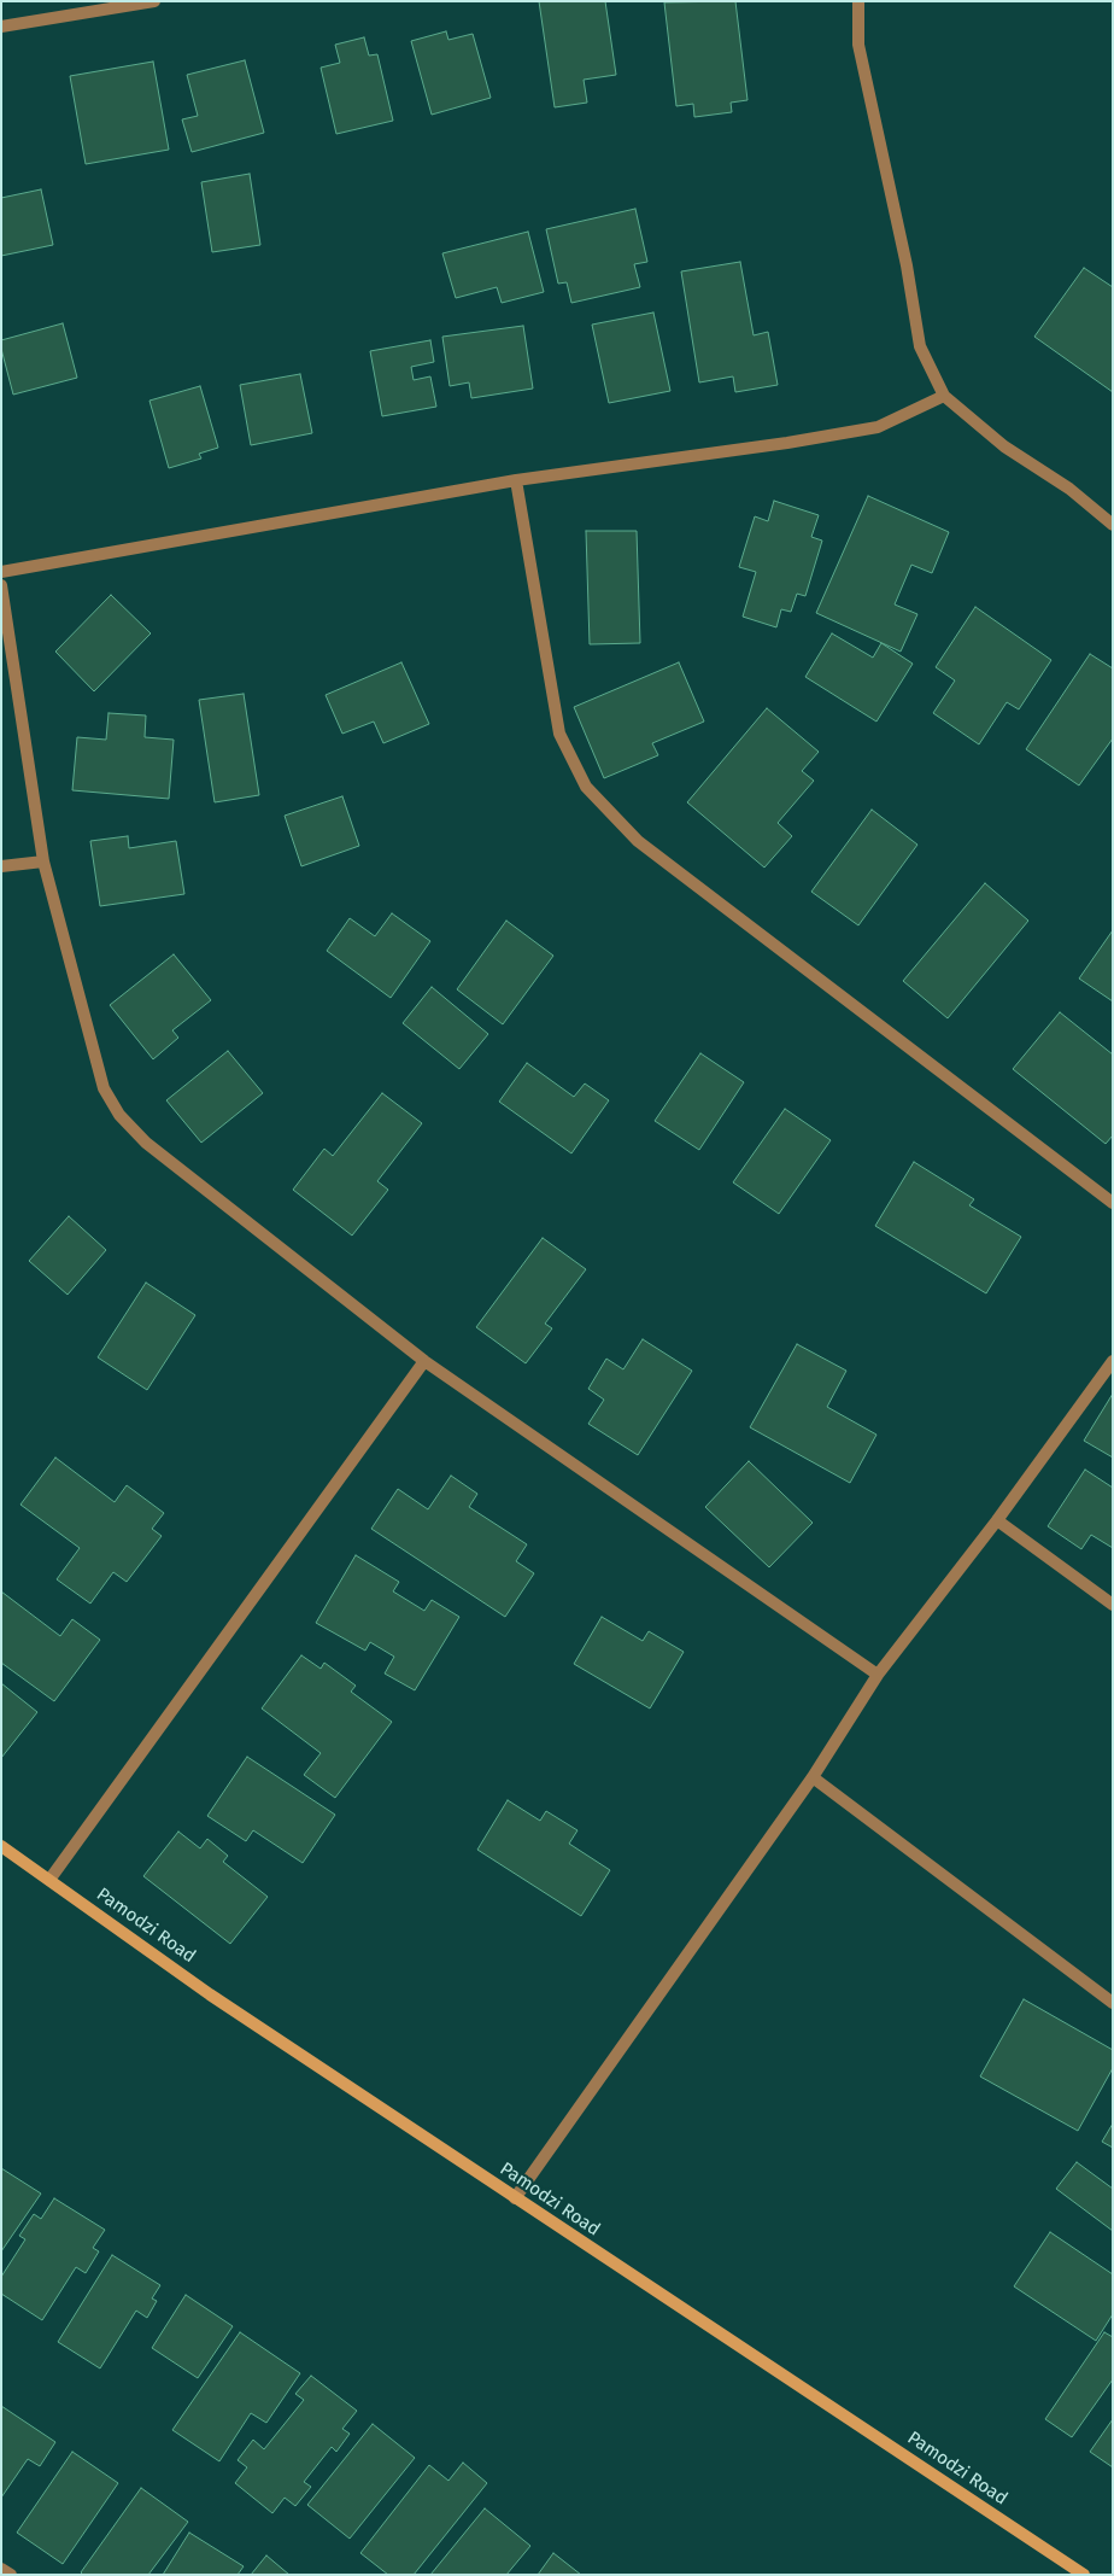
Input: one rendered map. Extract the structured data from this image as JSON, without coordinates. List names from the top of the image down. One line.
{"streets":{"street":["Pamodzi Road"]}}
